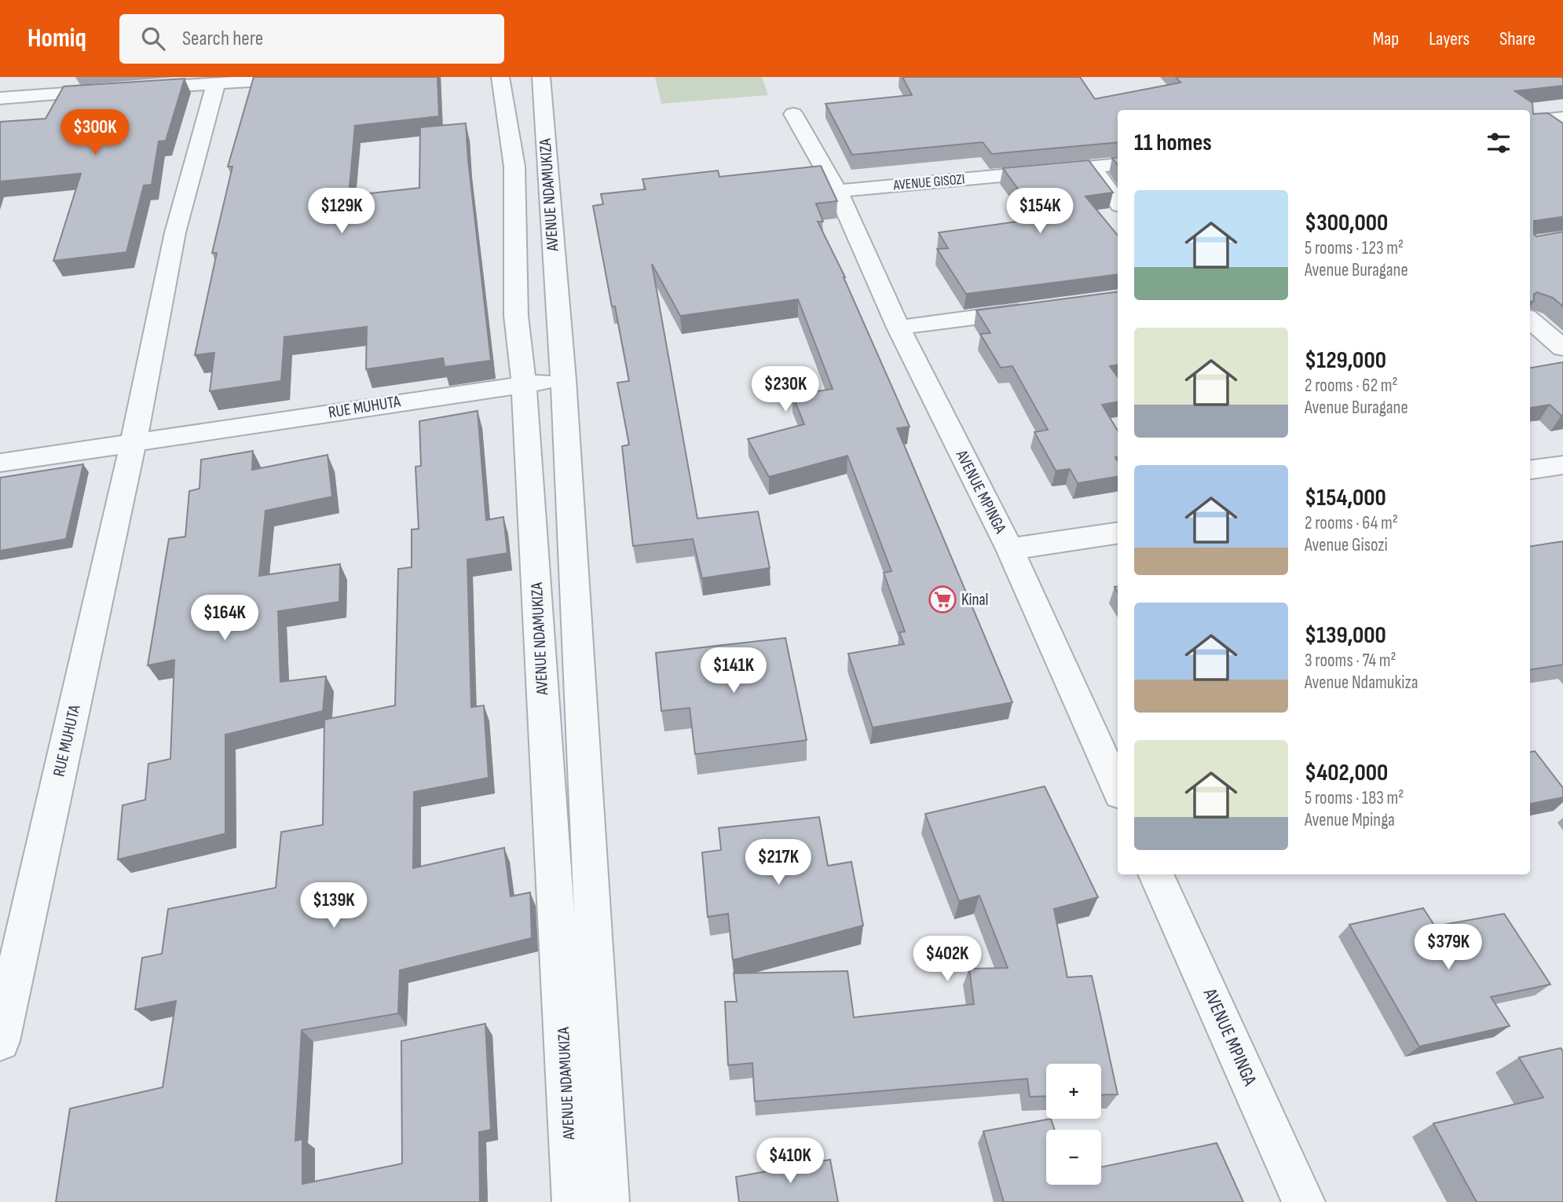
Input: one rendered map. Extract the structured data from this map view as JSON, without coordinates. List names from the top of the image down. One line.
{"streets":{"street":["AVENUE GISOZI","AVENUE NDAMUKIZA","RUE MUHUTA","AVENUE MPINGA"]},"crossings":[["AVENUE GISOZI","AVENUE MPINGA"],["AVENUE NDAMUKIZA","RUE MUHUTA"]],"places":{"supermarket":["Kinal"]},"page":{"header":"Homiq","search":"Search here","nav":["Map","Layers","Share"],"price":["$300K","$129K","$154K","$230K","$164K","$141K","$217K","$139K","$379K","$402K","$410K"],"heading":"11 homes","list":[{"name":"$300,000","note":"5 rooms · 123 m² · Avenue Buragane"},{"name":"$129,000","note":"2 rooms · 62 m² · Avenue Buragane"},{"name":"$154,000","note":"2 rooms · 64 m² · Avenue Gisozi"},{"name":"$139,000","note":"3 rooms · 74 m² · Avenue Ndamukiza"},{"name":"$402,000","note":"5 rooms · 183 m² · Avenue Mpinga"}],"map_buttons":["+","−"]}}
